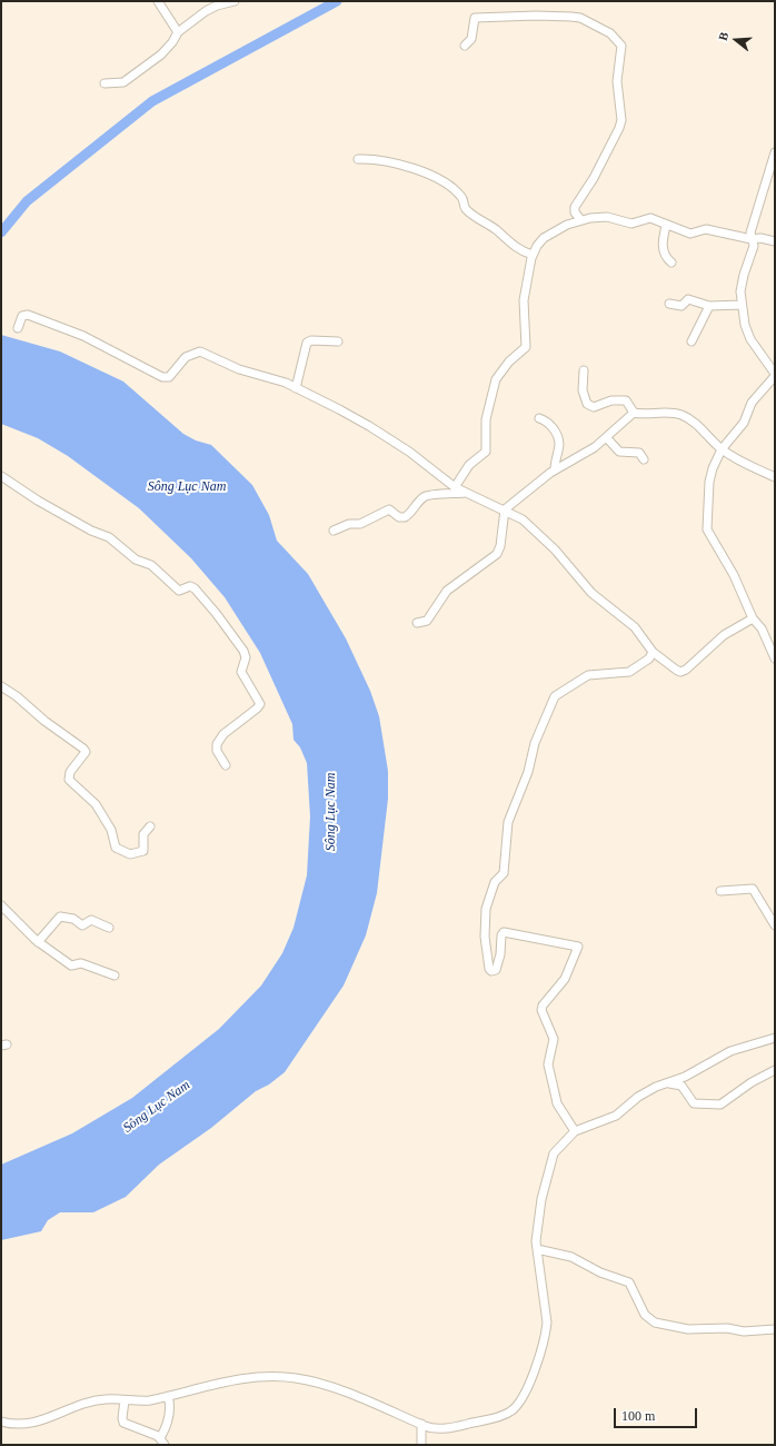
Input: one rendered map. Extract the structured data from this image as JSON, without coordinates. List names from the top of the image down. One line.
{"water":["Sông Lục Nam"],"scale_bar":"100 m","north":"left"}
